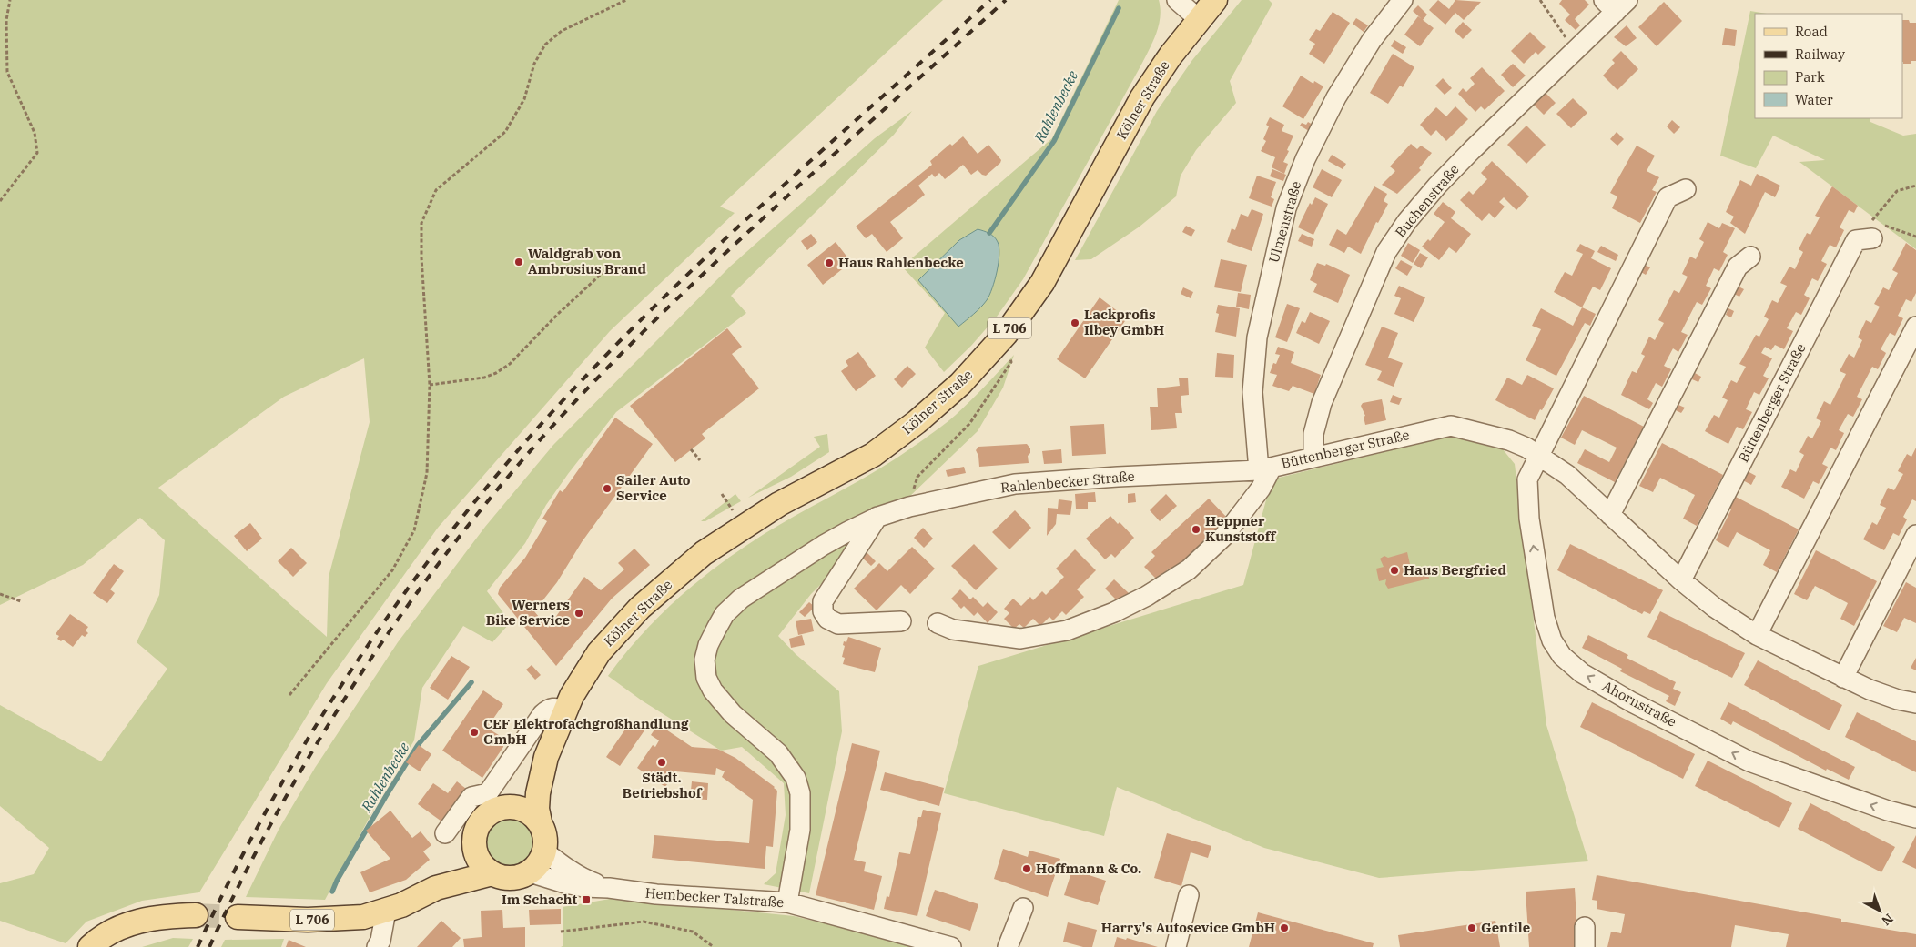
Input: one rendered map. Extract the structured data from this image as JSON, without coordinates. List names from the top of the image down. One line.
{"streets":{"main road":["Kölner Straße","L 706"],"street":["Buchenstraße","Ulmenstraße","Büttenberger Straße","Rahlenbecker Straße","Ahornstraße","Hembecker Talstraße"]},"crossings":[["Kölner Straße","Hembecker Talstraße"],["Buchenstraße","Büttenberger Straße"],["Ulmenstraße","Büttenberger Straße"],["Büttenberger Straße","Rahlenbecker Straße"],["Büttenberger Straße","Ahornstraße"],["Rahlenbecker Straße","Hembecker Talstraße"]],"one_way":["Ahornstraße"],"water":["Rahlenbecke"],"places":{"other":["Waldgrab von Ambrosius Brand","Haus Rahlenbecke","Lackprofis Ilbey GmbH","Sailer Auto Service","Heppner Kunststoff","Haus Bergfried","Werners Bike Service","CEF Elektrofachgroßhandlung GmbH","Städt. Betriebshof","Hoffmann & Co.","Harry's Autosevice GmbH","Gentile"],"transit":["Im Schacht"]},"legend":["Road","Railway","Park","Water"],"north":"bottom right"}
